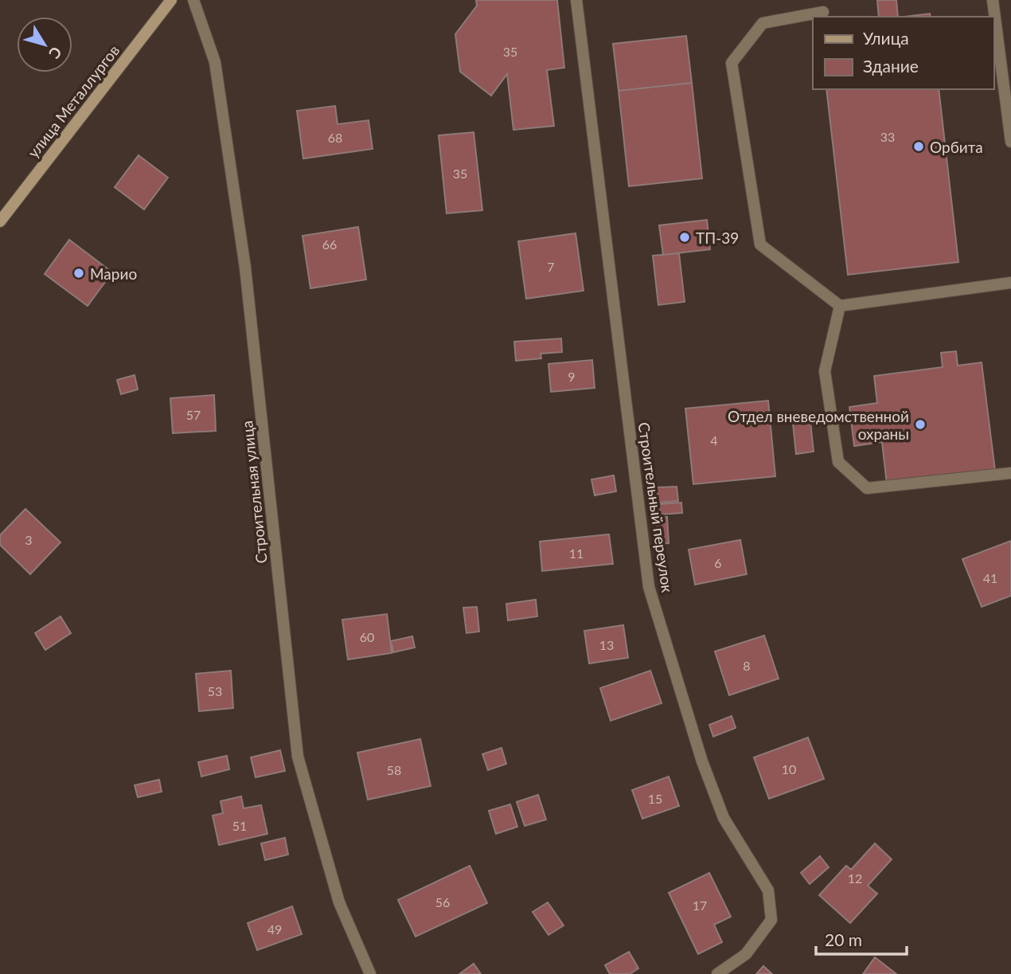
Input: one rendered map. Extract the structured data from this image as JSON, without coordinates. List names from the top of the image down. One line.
{"streets":{"street":["улица Металлургов","Строительная улица","Строительный переулок"]},"places":["Орбита","ТП-39","Марио","Отдел вневедомственной охраны"],"house_numbers":["35","33","68","35","66","7","9","57","4","3","11","6","41","60","13","8","53","10","58","15","51","12","56","17","49"],"legend":["Улица","Здание"],"scale_bar":"20 m","north":"bottom right"}
